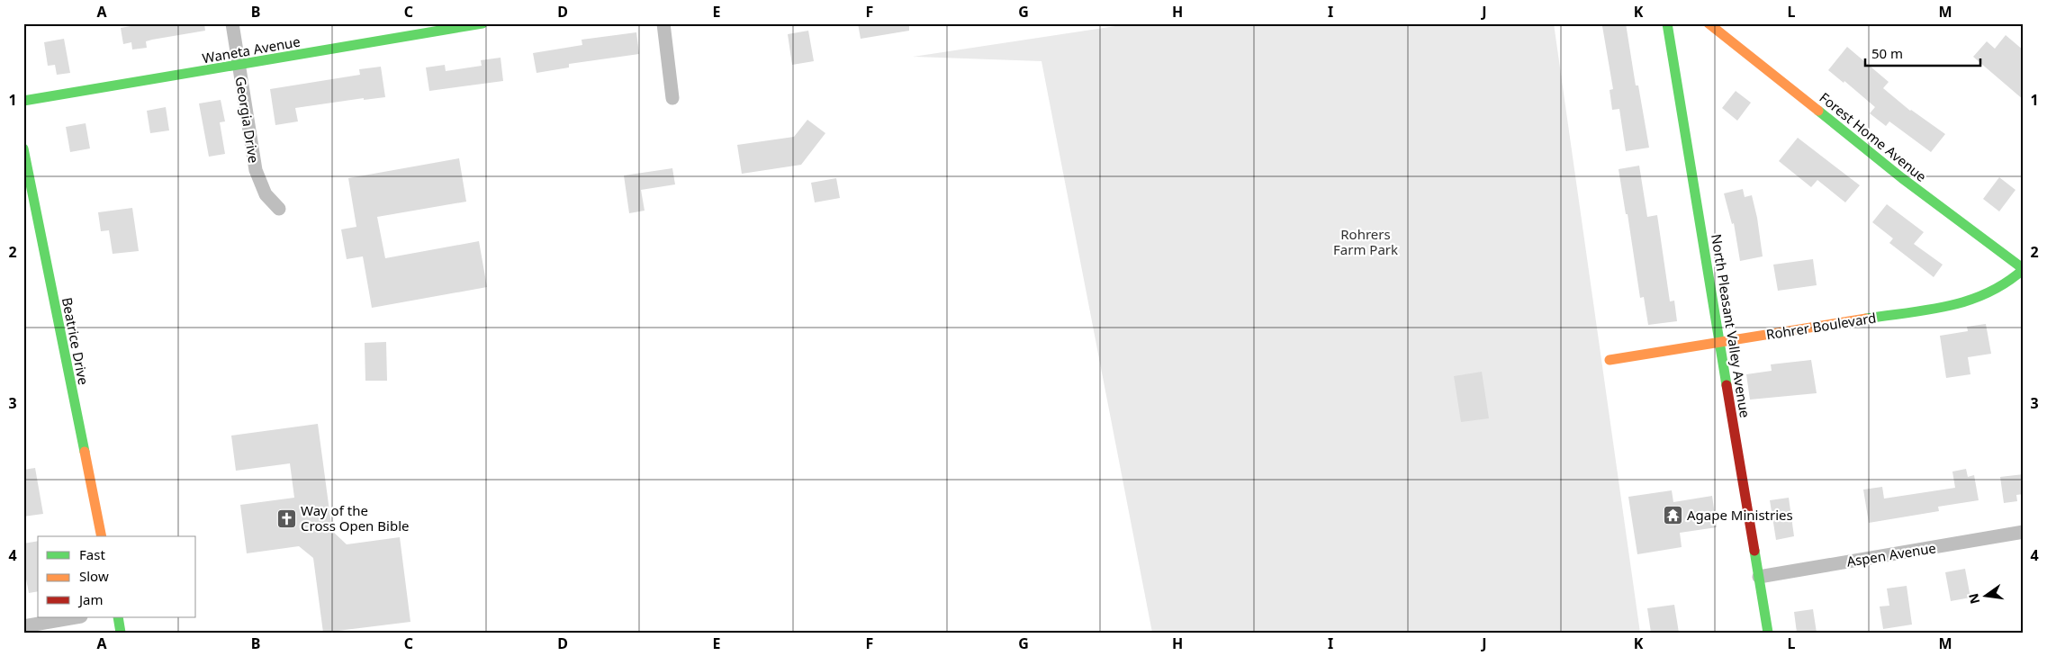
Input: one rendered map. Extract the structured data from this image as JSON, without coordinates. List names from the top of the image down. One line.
{"streets":{"street":["Waneta Avenue","Georgia Drive","Forest Home Avenue","North Pleasant Valley Avenue","Rohrer Boulevard","Beatrice Drive","Aspen Avenue"]},"crossings":[["Waneta Avenue","Georgia Drive"],["Forest Home Avenue","Rohrer Boulevard"],["North Pleasant Valley Avenue","Rohrer Boulevard"],["North Pleasant Valley Avenue","Aspen Avenue"]],"parks":["Rohrers Farm Park"],"places":{"temple":["Agape Ministries"],"church":["Way of the Cross Open Bible"]},"legend":["Fast","Slow","Jam"],"scale_bar":"50 m","north":"left","grid":{"columns":["A","B","C","D","E","F","G","H","I","J","K","L","M"],"rows":["1","2","3","4"]}}
